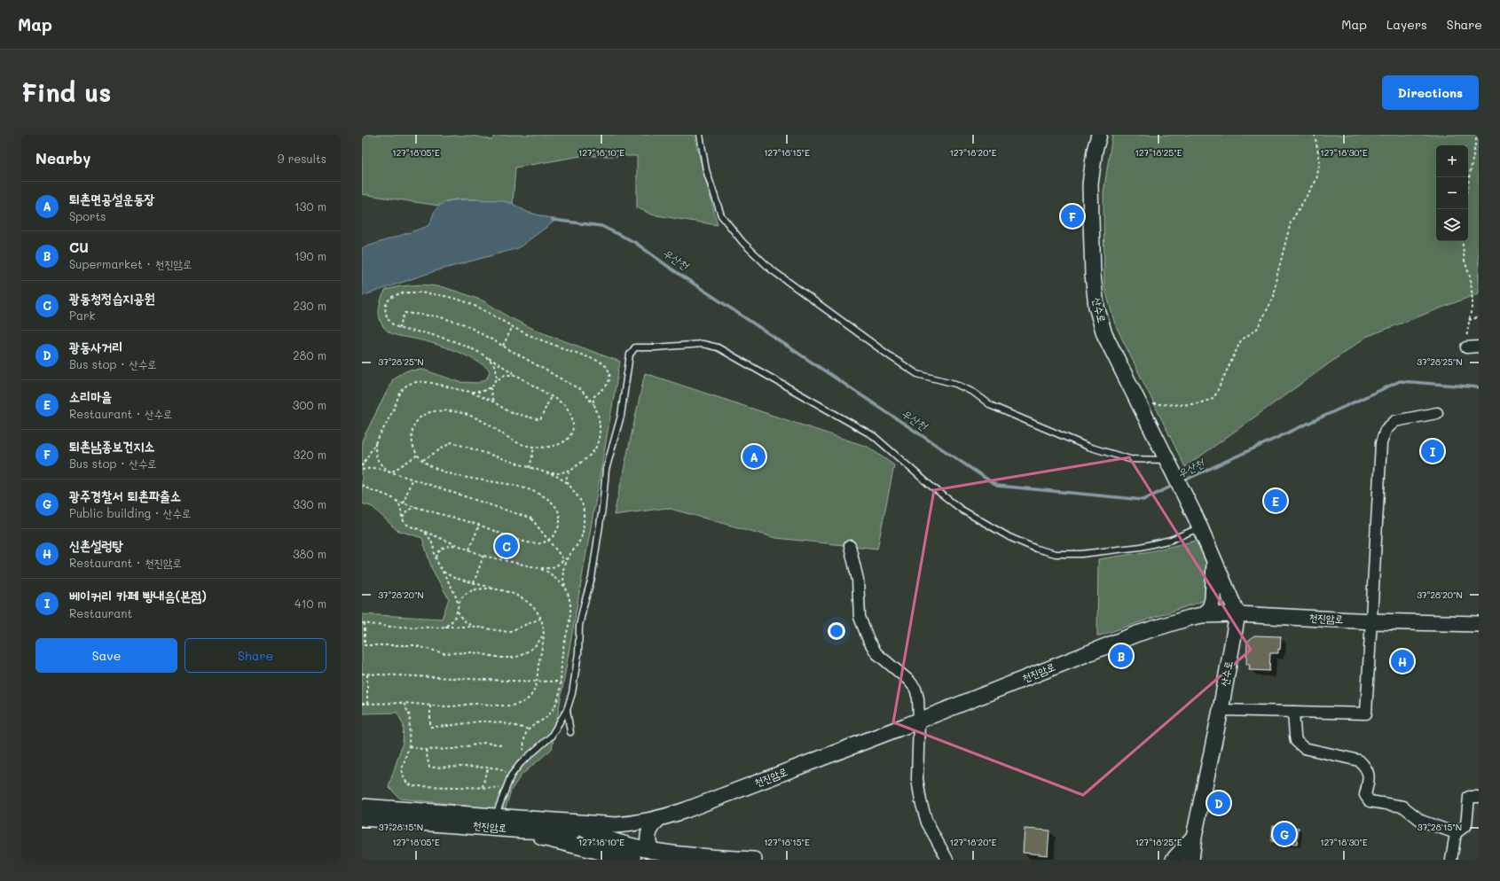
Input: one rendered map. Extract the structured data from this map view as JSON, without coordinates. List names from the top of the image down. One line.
{"streets":{"main road":["산수로","천진암로"]},"crossings":[["산수로","천진암로"]],"water":["우산천"],"page":{"header":"Map","nav":["Map","Layers","Share"],"buttons":["Directions",["Save","Share"]],"title":"Find us","heading":["Nearby","9 results"],"map_buttons":["+","−"],"list":[{"mark":"A","name":"퇴촌면공설운동장","note":"Sports","value":"130 m"},{"mark":"B","name":"CU","note":"Supermarket · 천진암로","value":"190 m"},{"mark":"C","name":"광동청정습지공원","note":"Park","value":"230 m"},{"mark":"D","name":"광동사거리","note":"Bus stop · 산수로","value":"280 m"},{"mark":"E","name":"소리마을","note":"Restaurant · 산수로","value":"300 m"},{"mark":"F","name":"퇴촌남종보건지소","note":"Bus stop · 산수로","value":"320 m"},{"mark":"G","name":"광주경찰서 퇴촌파출소","note":"Public building · 산수로","value":"330 m"},{"mark":"H","name":"신촌설렁탕","note":"Restaurant · 천진암로","value":"380 m"},{"mark":"I","name":"베이커리 카페 빵내음(본점)","note":"Restaurant","value":"410 m"}],"pins":["F","I","A","E","C","B","H","D","G"]},"coordinates":["127°18'05\"E","127°18'10\"E","127°18'15\"E","127°18'20\"E","127°18'25\"E","127°18'30\"E","37°28'25\"N","37°28'20\"N","37°28'15\"N"]}
